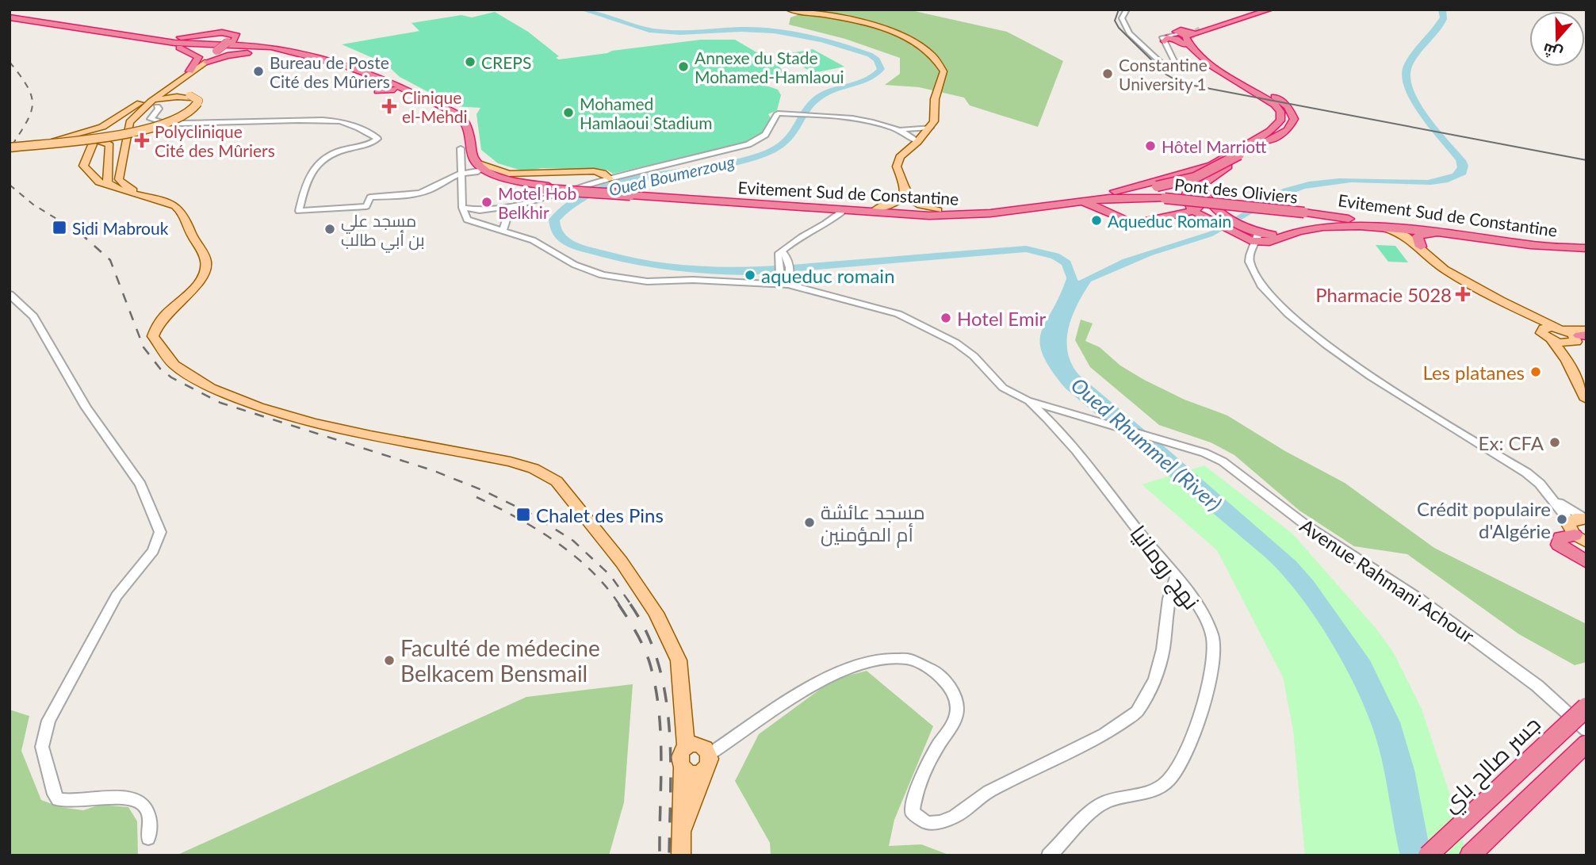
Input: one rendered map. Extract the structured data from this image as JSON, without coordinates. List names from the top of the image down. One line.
{"streets":{"highway":["Pont des Oliviers","Evitement Sud de Constantine","جسر صالح باي"],"street":["نهج رومانيا","Avenue Rahmani Achour"]},"crossings":[["Pont des Oliviers","Evitement Sud de Constantine"],["نهج رومانيا","Avenue Rahmani Achour"]],"water":["Oued Boumerzoug","Oued Rhummel (River)"],"places":{"other":["CREPS","Annexe du Stade Mohamed-Hamlaoui","Bureau de Poste Cité des Mûriers","Constantine University 1","Mohamed Hamlaoui Stadium","Hôtel Marriott","Motel Hob Belkhir","Aqueduc Romain","مسجد علي بن أبي طالب","aqueduc romain","Hotel Emir","Les platanes","Ex: CFA","Crédit populaire d'Algérie","مسجد عائشة أم المؤمنين","Faculté de médecine Belkacem Bensmail"],"health":["Clinique el-Mehdi","Polyclinique Cité des Mûriers","Pharmacie 5028"],"transit":["Sidi Mabrouk","Chalet des Pins"]},"north":"bottom"}
